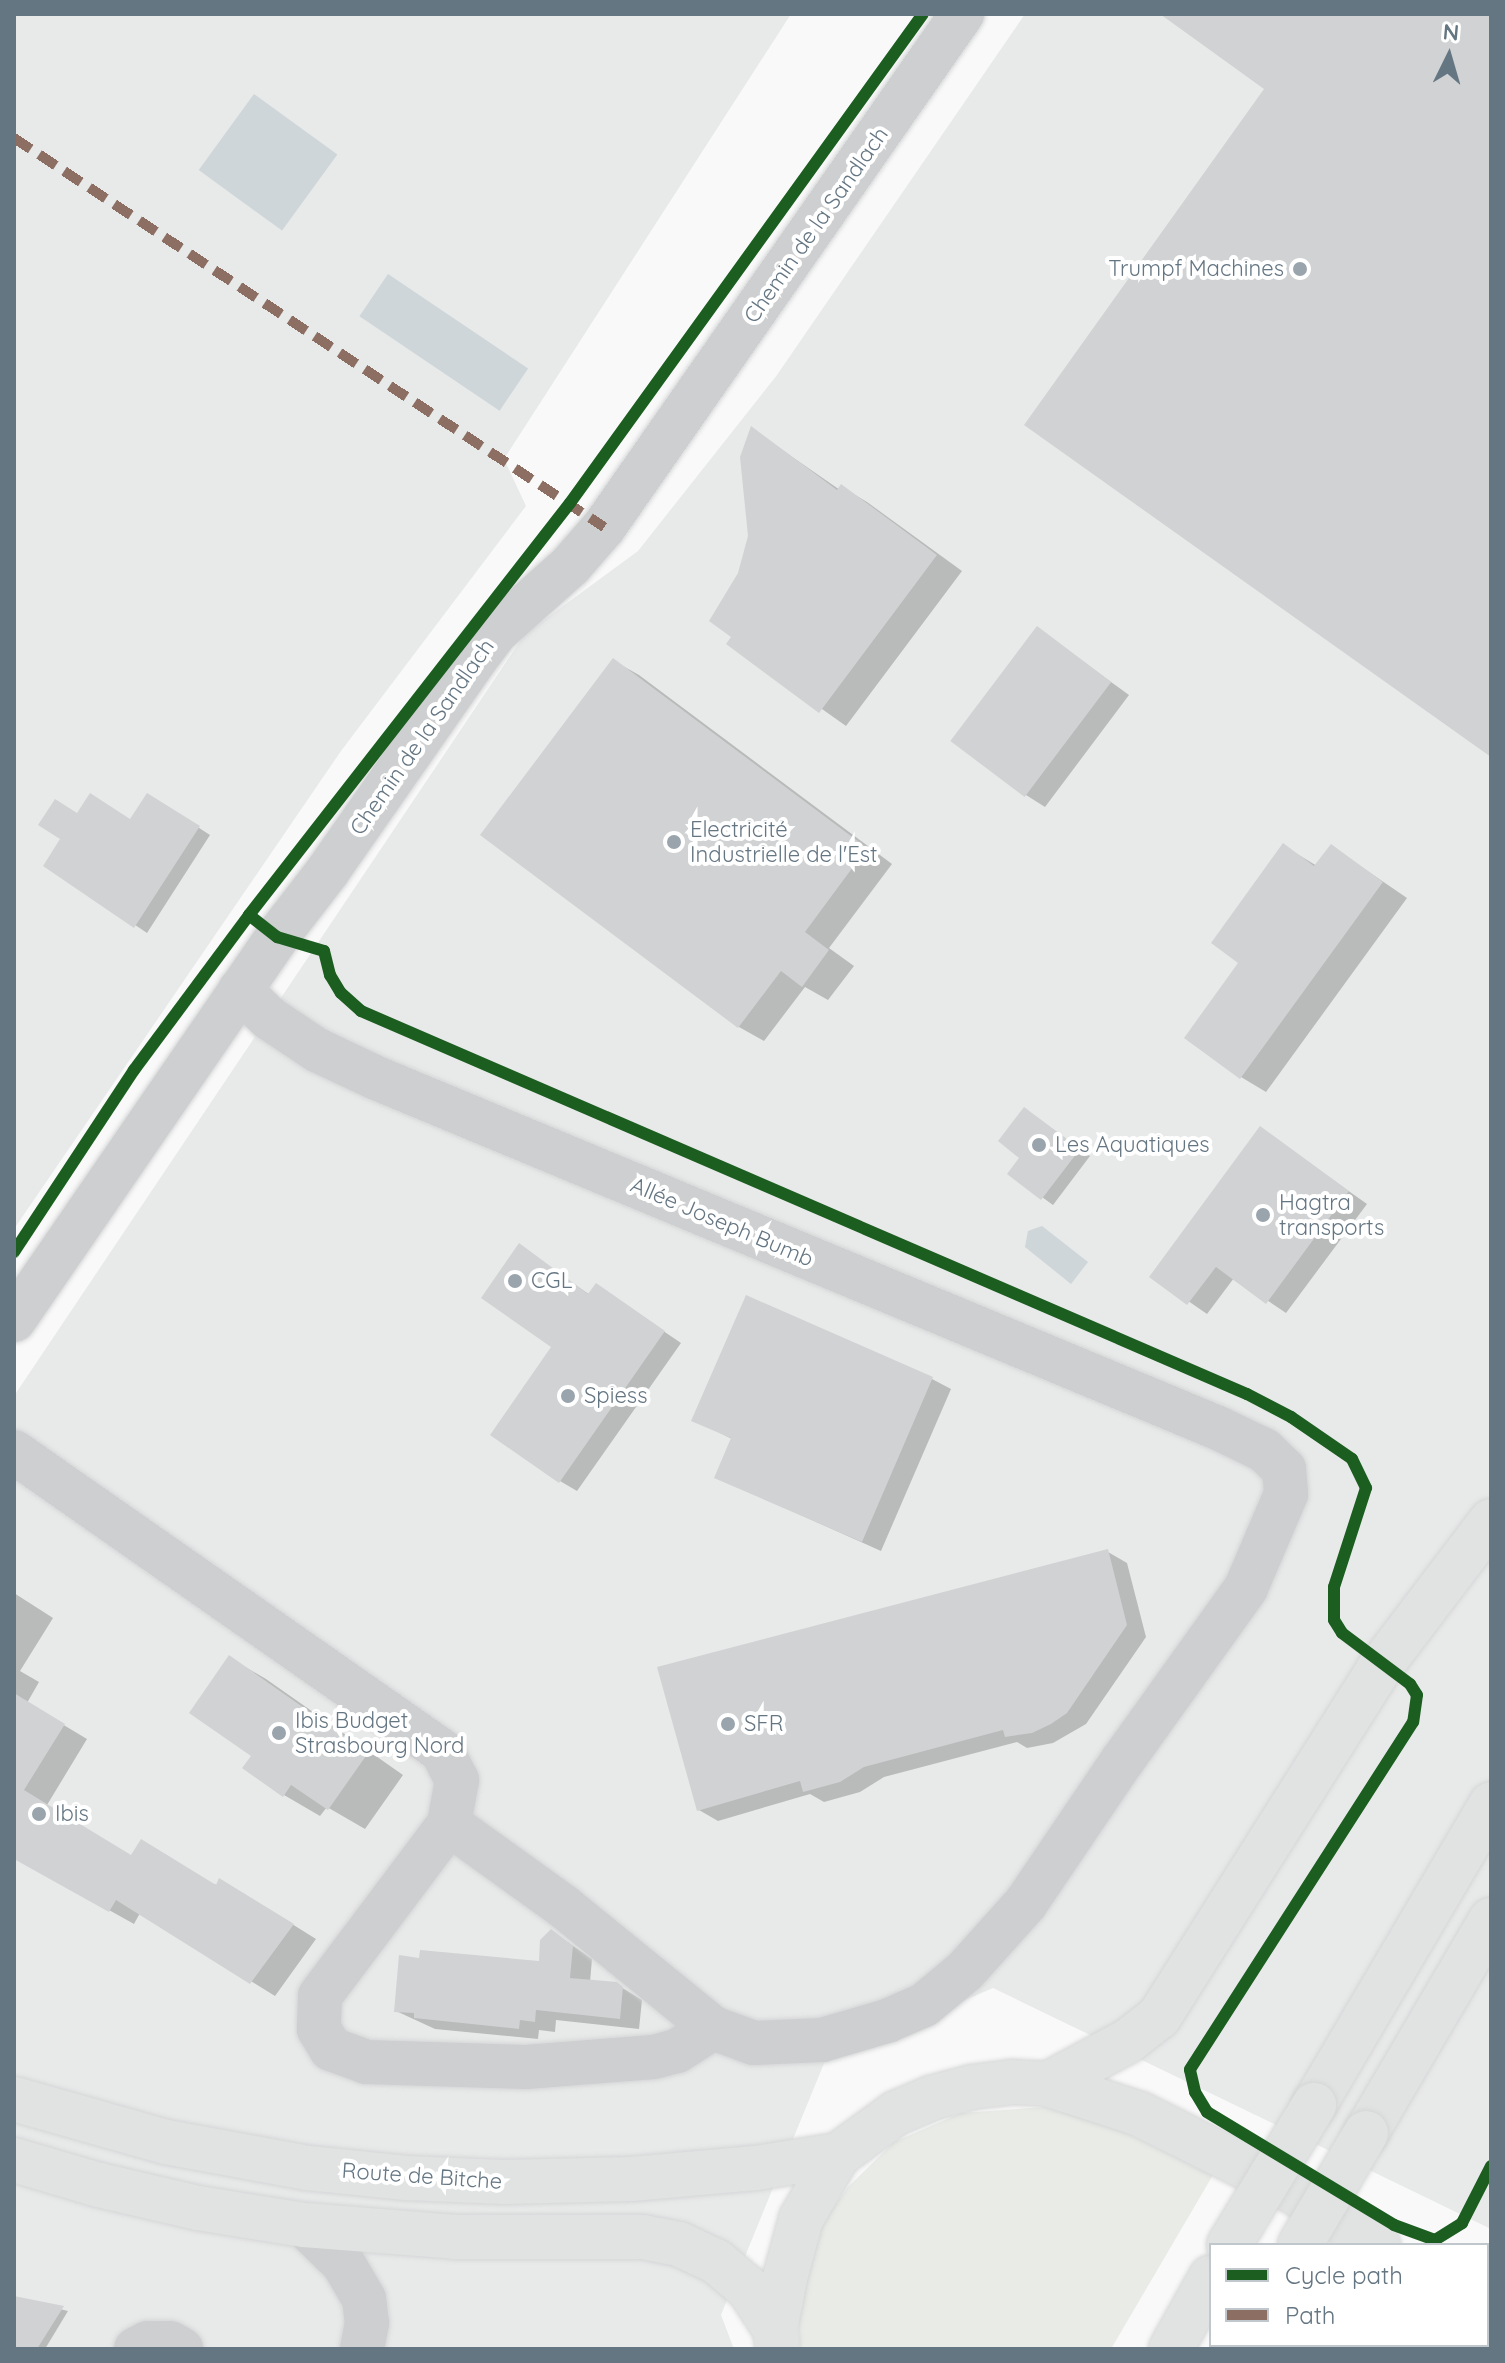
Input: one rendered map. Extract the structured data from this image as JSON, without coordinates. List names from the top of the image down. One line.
{"streets":{"main road":["Route de Bitche"],"street":["Chemin de la Sandlach","Allée Joseph Bumb"]},"crossings":[["Chemin de la Sandlach","Allée Joseph Bumb"]],"places":["Trumpf Machines","Electricité Industrielle de l'Est","Les Aquatiques","Hagtra transports","CGL","Spiess","SFR","Ibis Budget Strasbourg Nord","Ibis"],"legend":["Cycle path","Path"],"north":"top"}
